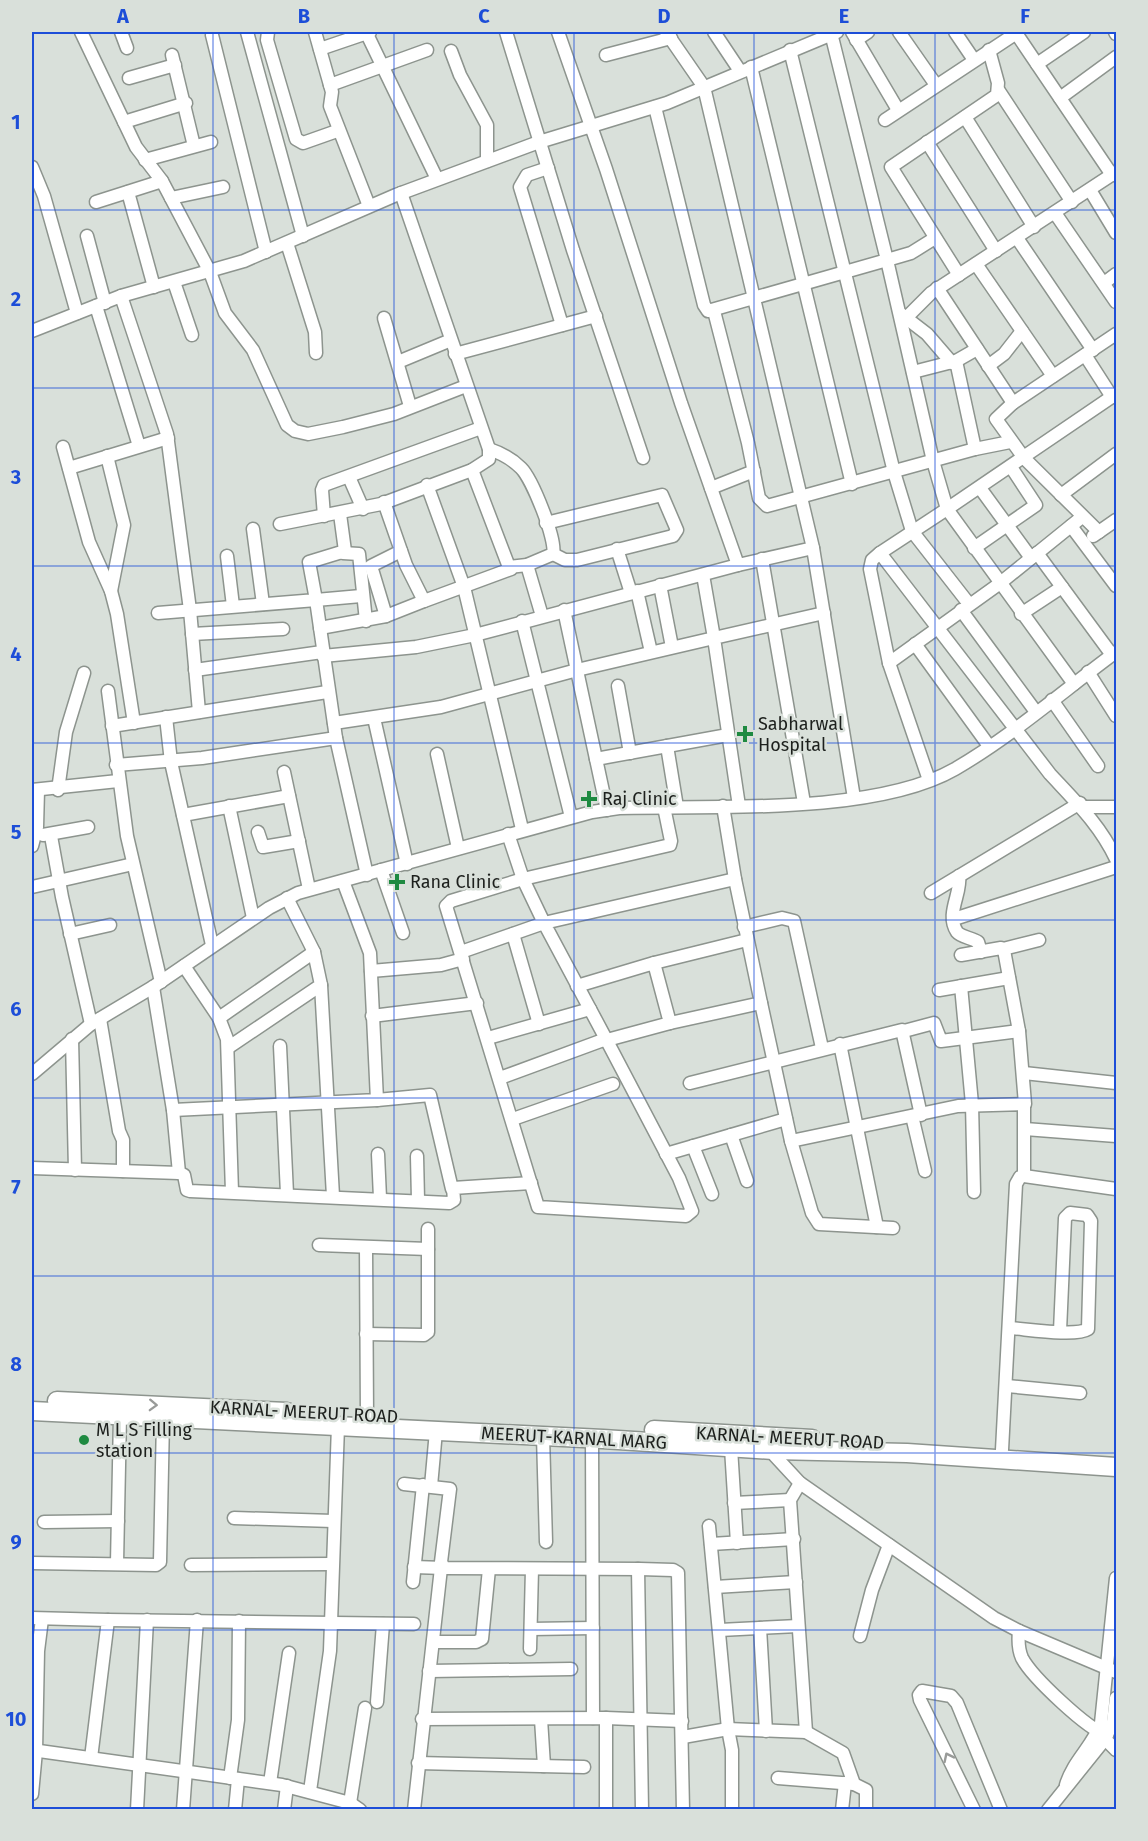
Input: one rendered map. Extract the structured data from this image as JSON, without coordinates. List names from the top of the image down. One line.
{"streets":{"highway":["KARNAL- MEERUT ROAD","MEERUT-KARNAL MARG"]},"crossings":[["KARNAL- MEERUT ROAD","MEERUT-KARNAL MARG"]],"places":{"health":["Sabharwal Hospital","Raj Clinic","Rana Clinic"],"other":["M L S Filling station"]},"grid":{"columns":["A","B","C","D","E","F"],"rows":["1","2","3","4","5","6","7","8","9","10"]}}
